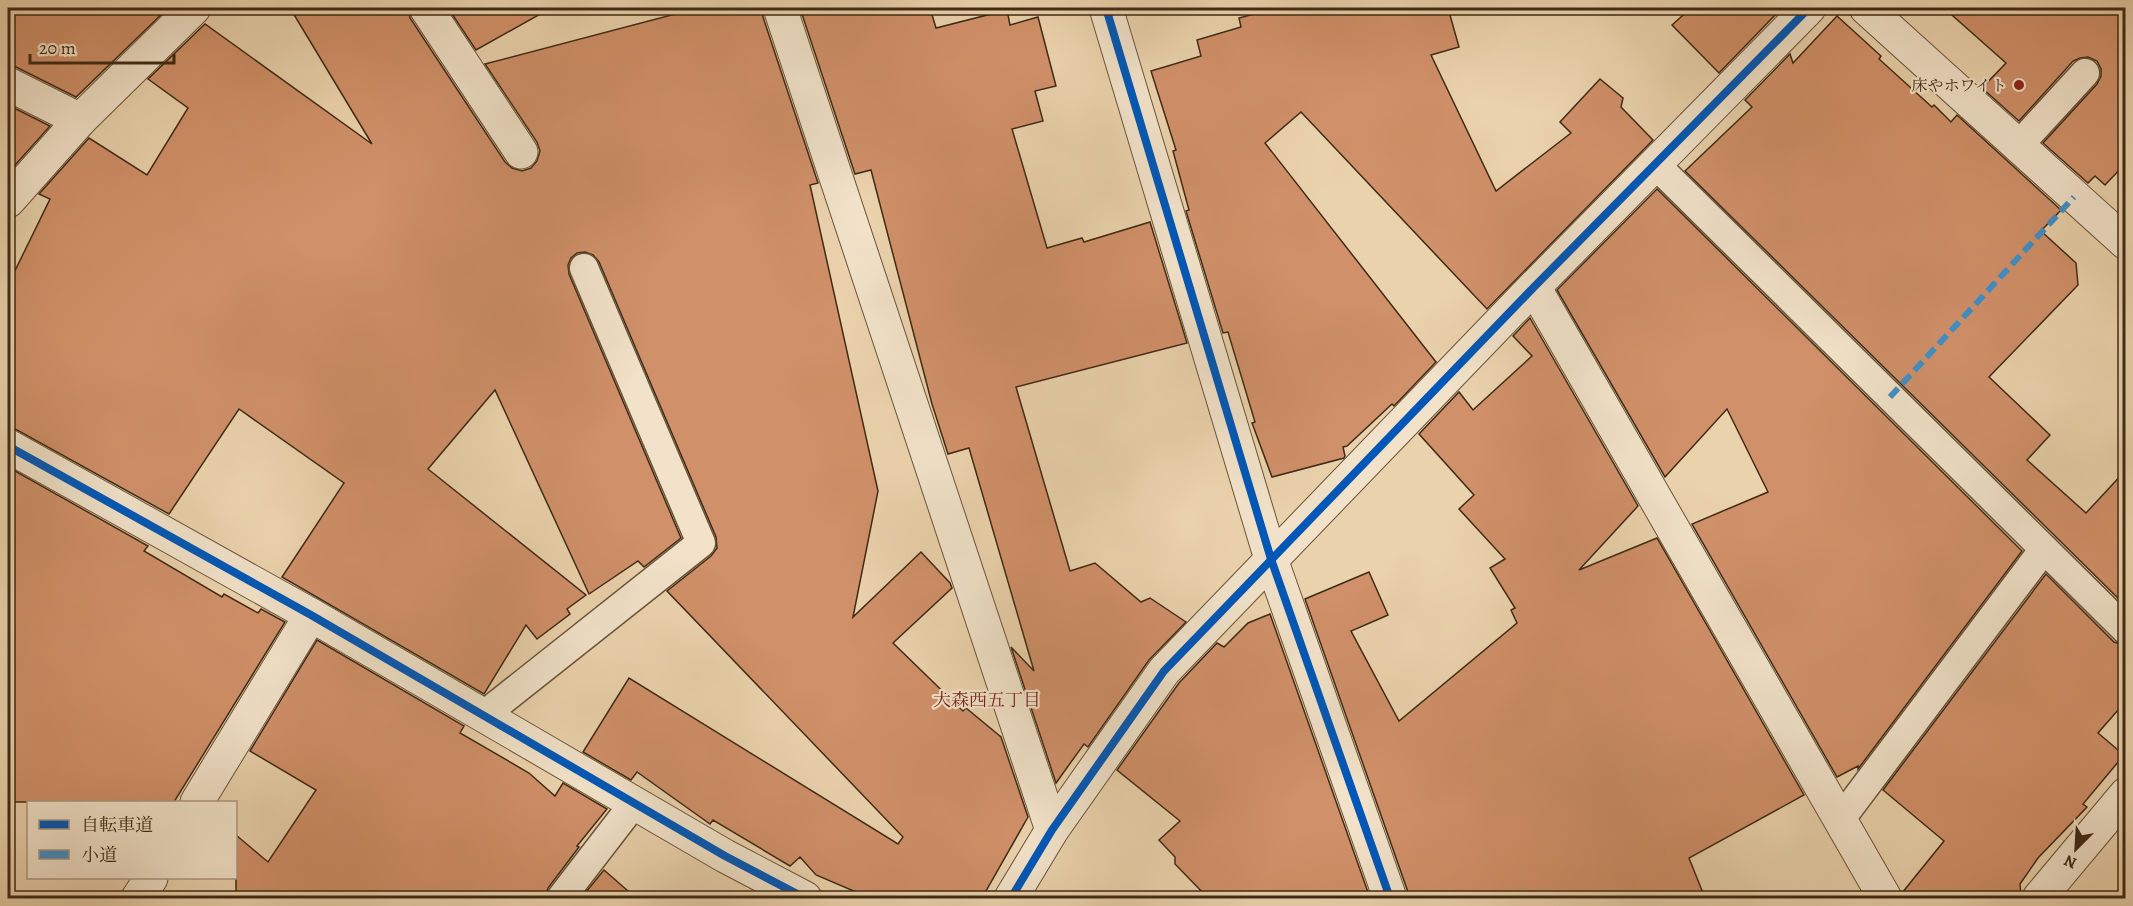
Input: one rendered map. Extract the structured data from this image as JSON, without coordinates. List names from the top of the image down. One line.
{"districts":["大森西五丁目"],"places":["床やホワイト"],"legend":["自転車道","小道"],"scale_bar":"20 m","north":"bottom left"}
